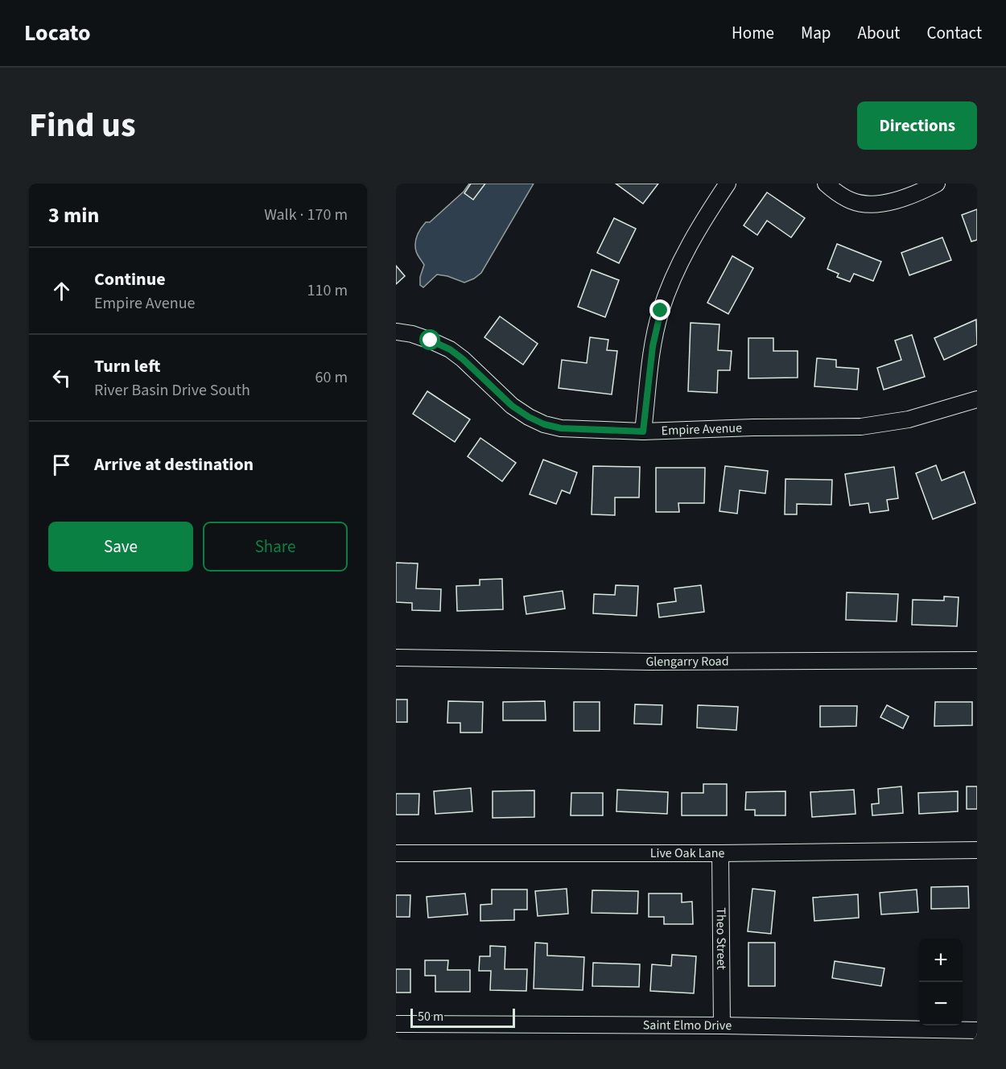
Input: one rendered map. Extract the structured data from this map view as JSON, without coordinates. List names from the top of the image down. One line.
{"streets":{"street":["Empire Avenue","Glengarry Road","Live Oak Lane","Theo Street","Saint Elmo Drive"]},"crossings":[["Live Oak Lane","Theo Street"],["Theo Street","Saint Elmo Drive"]],"scale_bar":"50 m","page":{"header":"Locato","nav":["Home","Map","About","Contact"],"title":"Find us","buttons":["Directions",["Save","Share"]],"heading":["3 min","Walk · 170 m"],"list":[["Continue","Empire Avenue","110 m"],["Turn left","River Basin Drive South","60 m"],"Arrive at destination"],"map_buttons":["+","−"],"scale":"50 m"}}
